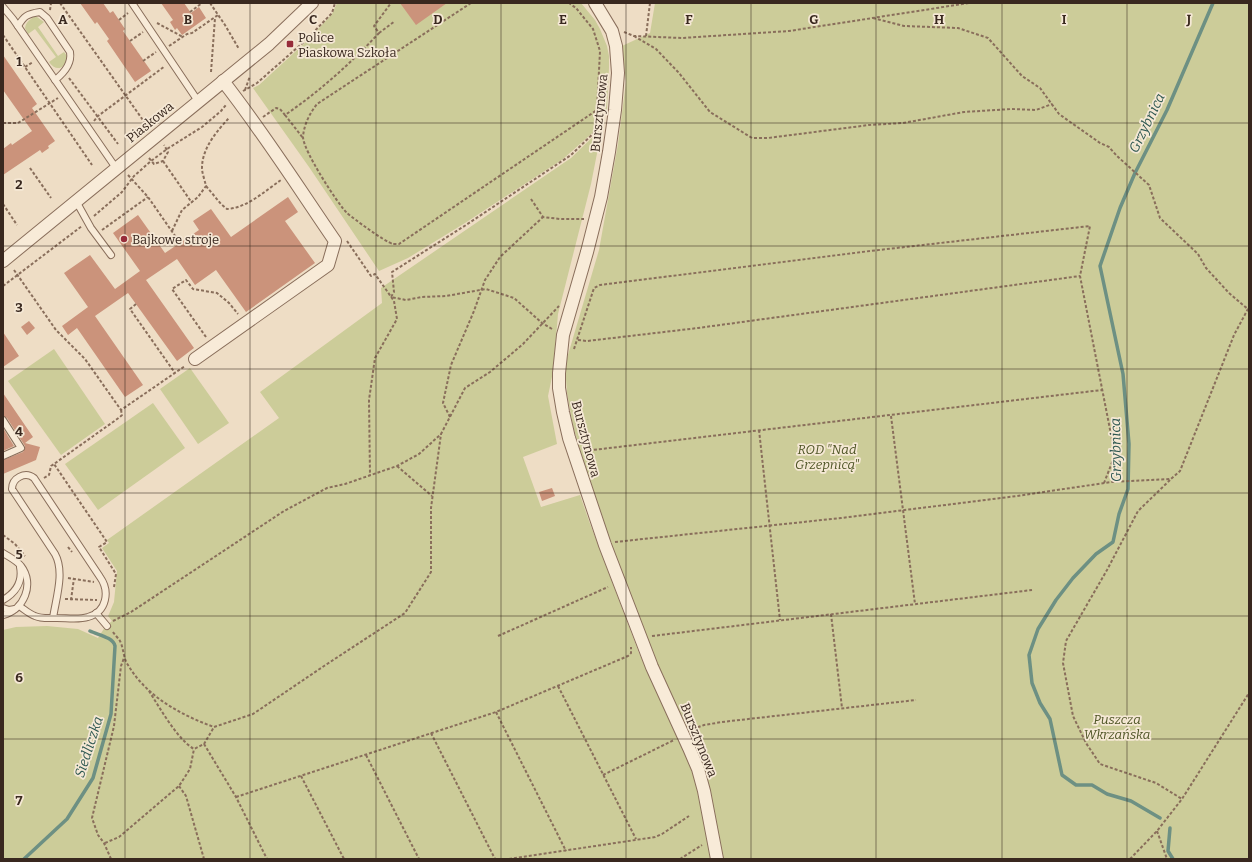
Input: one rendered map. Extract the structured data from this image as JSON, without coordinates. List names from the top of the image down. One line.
{"streets":{"street":["Bursztynowa","Piaskowa"]},"water":["Grzybnica","Siedliczka"],"parks":["ROD \"Nad Grzepnicą\"","Puszcza Wkrzańska"],"places":{"transit":["Police Piaskowa Szkoła"],"other":["Bajkowe stroje"]},"grid":{"columns":["A","B","C","D","E","F","G","H","I","J"],"rows":["1","2","3","4","5","6","7"]}}
